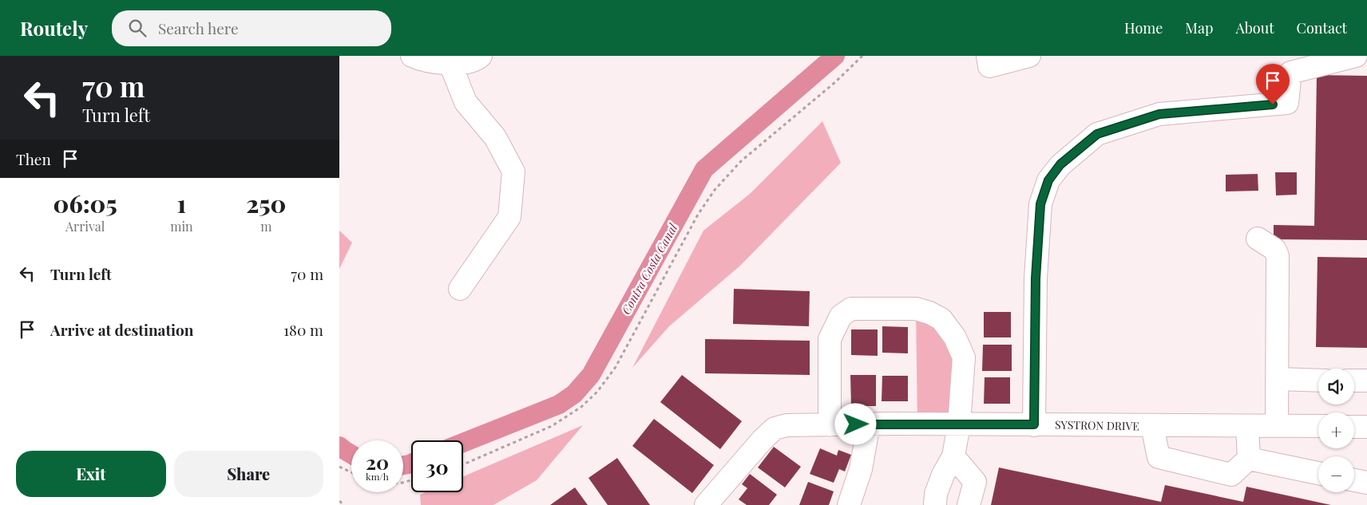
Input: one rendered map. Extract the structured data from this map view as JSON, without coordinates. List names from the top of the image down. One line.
{"streets":{"street":["SYSTRON DRIVE"]},"water":["Contra Costa Canal"],"page":{"header":"Routely","search":"Search here","nav":["Home","Map","About","Contact"],"turn":["70 m","Turn left"],"then":"Then","eta":["06:05","Arrival","1","min","250","m"],"list":[{"name":"Turn left","value":"70 m"},{"name":"Arrive at destination","value":"180 m"}],"map_buttons":["+","−"],"speed":"20 km/h","limit":"30","buttons":["Exit","Share"]}}
